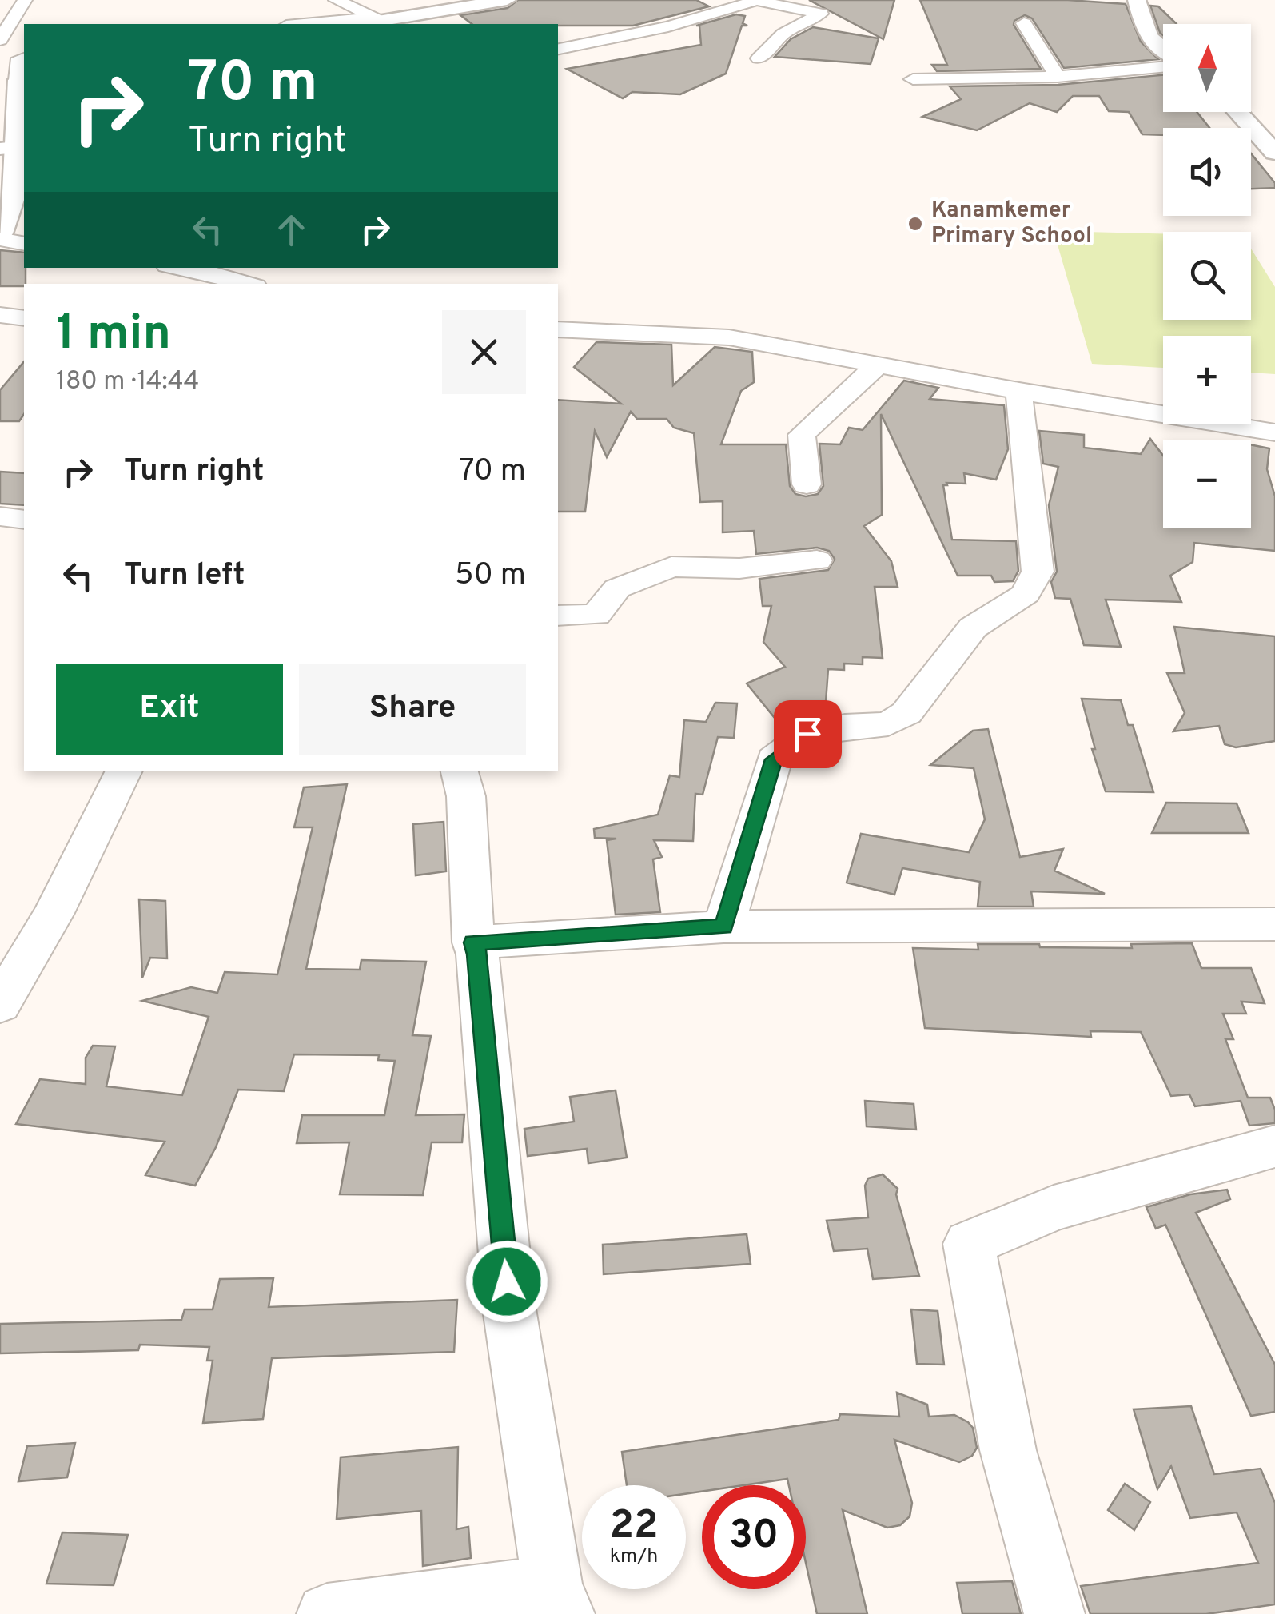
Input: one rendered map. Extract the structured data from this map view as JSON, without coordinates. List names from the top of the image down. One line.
{"places":["Kanamkemer Primary School"],"north":"top","page":{"map_buttons":["+","−"],"turn":["70 m","Turn right"],"heading":["1 min","180 m · 14:44"],"list":[{"name":"Turn right","value":"70 m"},{"name":"Turn left","value":"50 m"}],"buttons":["Exit","Share"],"speed":"22 km/h","limit":"30"}}
